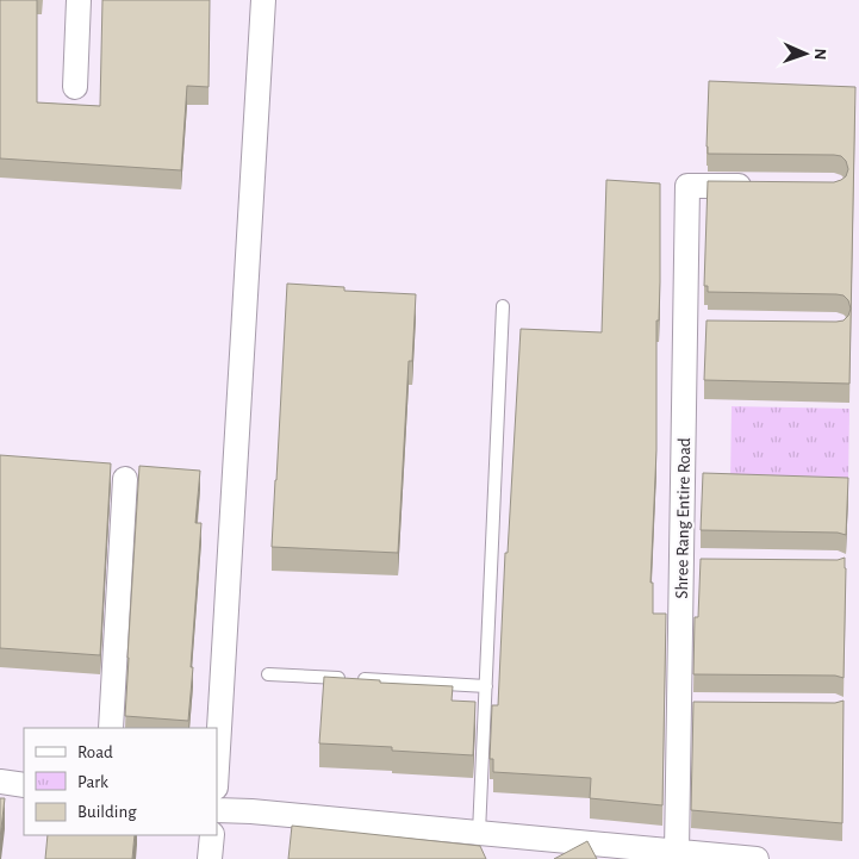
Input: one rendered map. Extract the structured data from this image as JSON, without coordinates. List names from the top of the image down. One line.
{"streets":{"street":["Shree Rang Entire Road"]},"legend":["Road","Park","Building"],"north":"right"}
